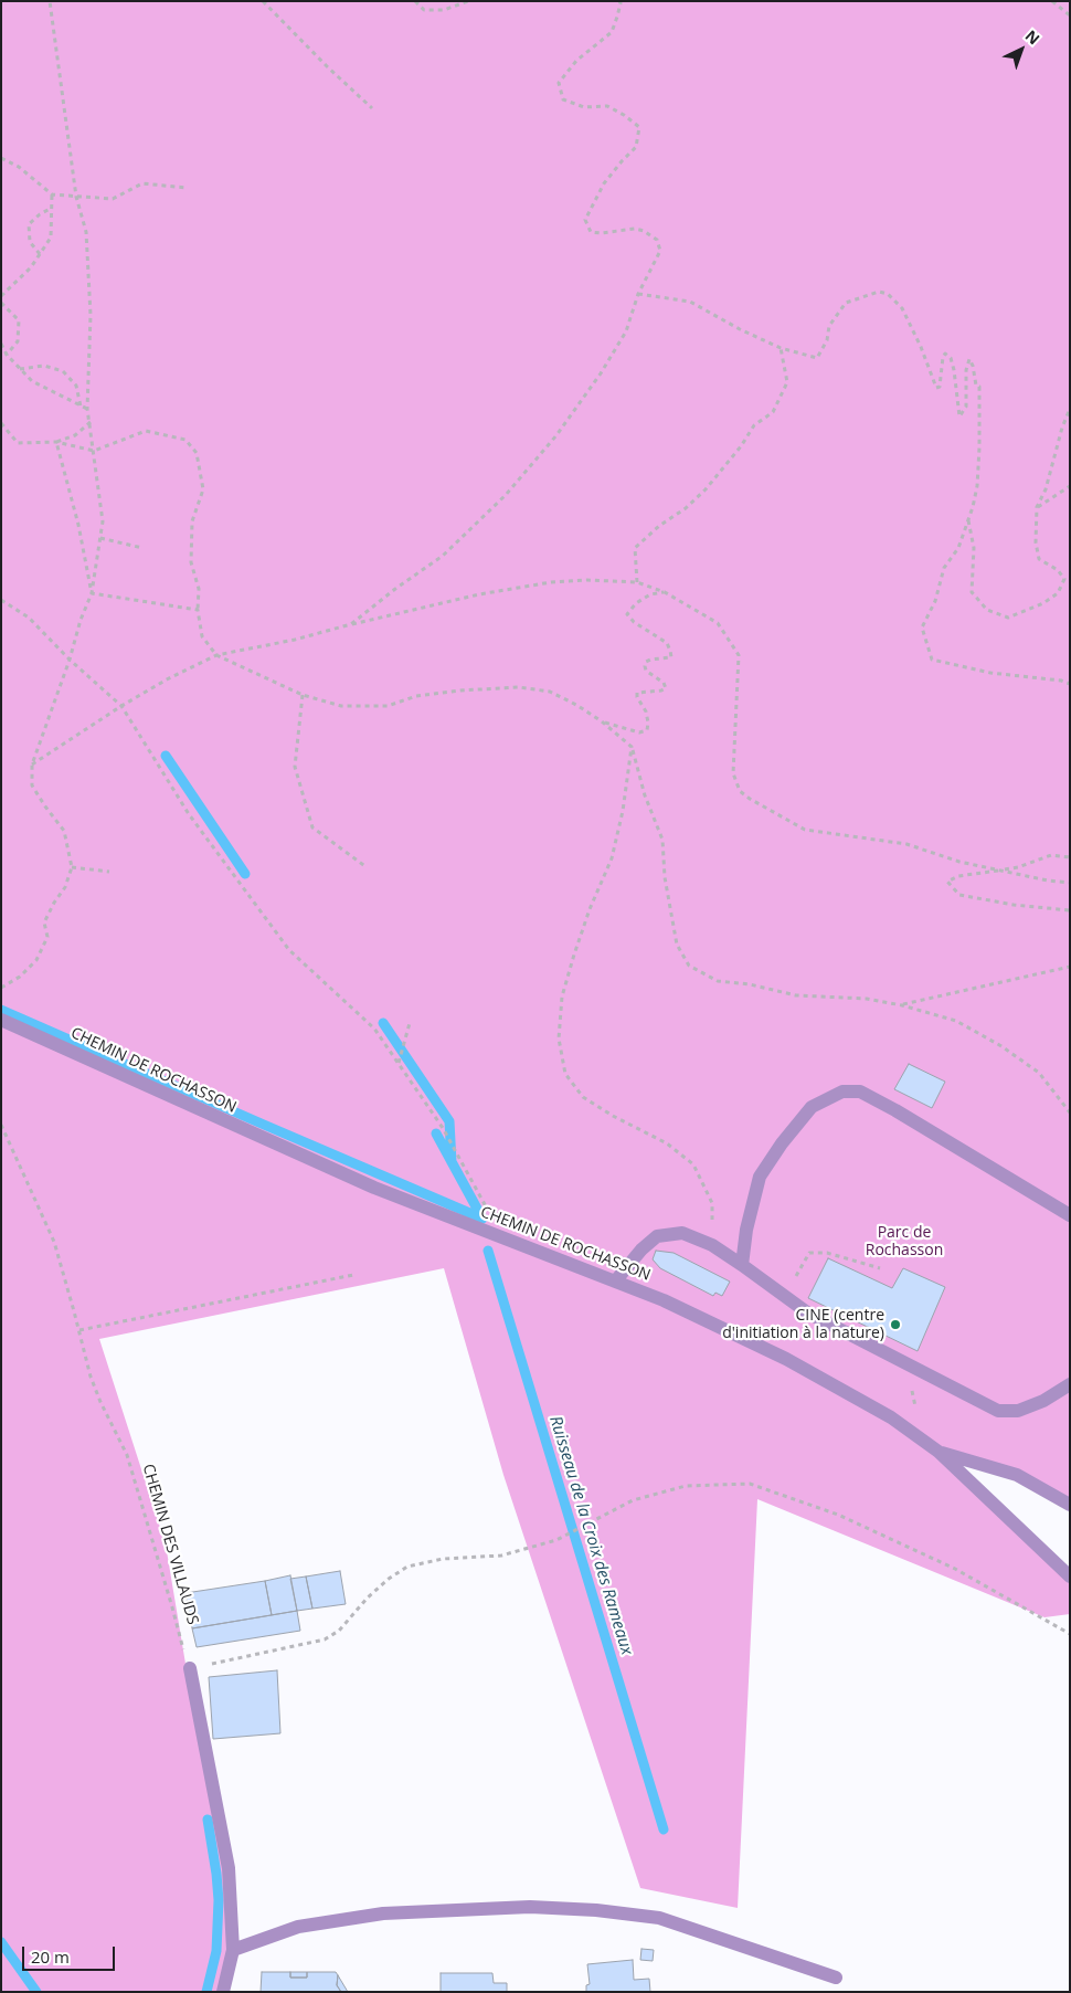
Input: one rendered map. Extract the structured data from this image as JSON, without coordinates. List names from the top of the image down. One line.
{"streets":{"street":["CHEMIN DE ROCHASSON"],"path":["CHEMIN DES VILLAUDS"]},"water":["Ruisseau de la Croix des Rameaux"],"parks":["Parc de Rochasson"],"places":["CINE (centre d'initiation à la nature)"],"scale_bar":"20 m","north":"top right"}
